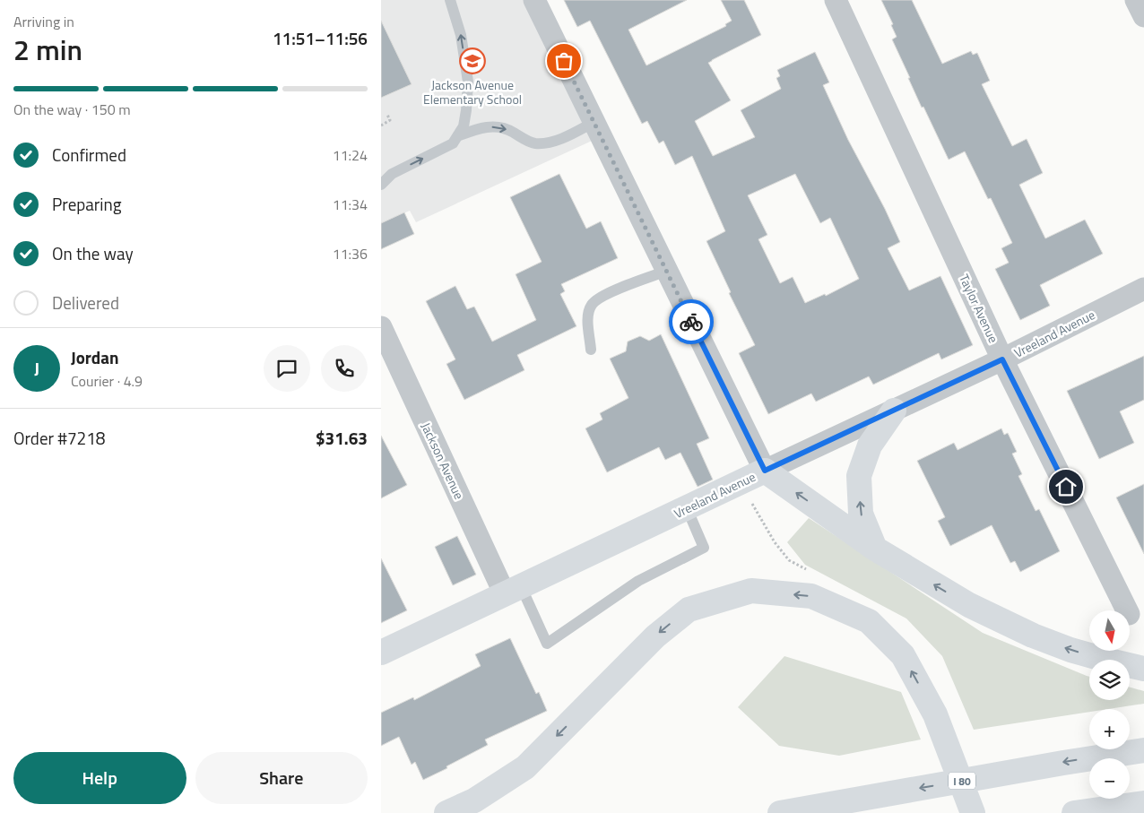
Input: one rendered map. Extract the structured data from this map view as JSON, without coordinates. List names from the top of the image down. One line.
{"streets":{"main road":["Vreeland Avenue","I 80"],"street":["Taylor Avenue","Jackson Avenue"]},"crossings":[["Taylor Avenue","Vreeland Avenue"],["Vreeland Avenue","Jackson Avenue"]],"places":{"school or university":["Jackson Avenue Elementary School"]},"north":"bottom","page":{"heading":["2 min","Arriving in","11:51–11:56"],"panel":["Jordan","Courier · 4.9","Order #7218","$31.63"],"bar":"On the way · 150 m","list":[["Confirmed","11:24"],["Preparing","11:34"],["On the way","11:36"],"Delivered"],"round":"J","map_buttons":["+","−"],"buttons":["Help","Share"]}}
